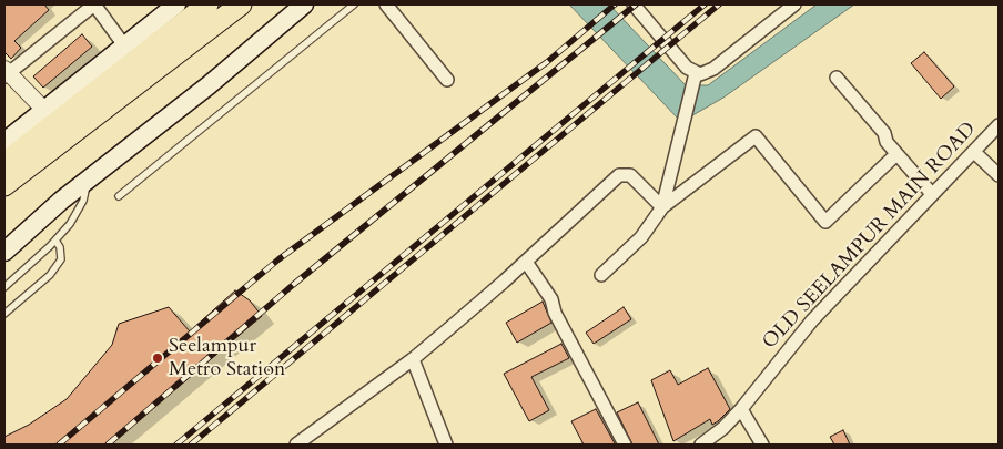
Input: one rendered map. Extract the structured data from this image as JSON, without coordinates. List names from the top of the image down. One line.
{"streets":{"street":["OLD SEELAMPUR MAIN ROAD"]},"places":["Seelampur Metro Station"]}
